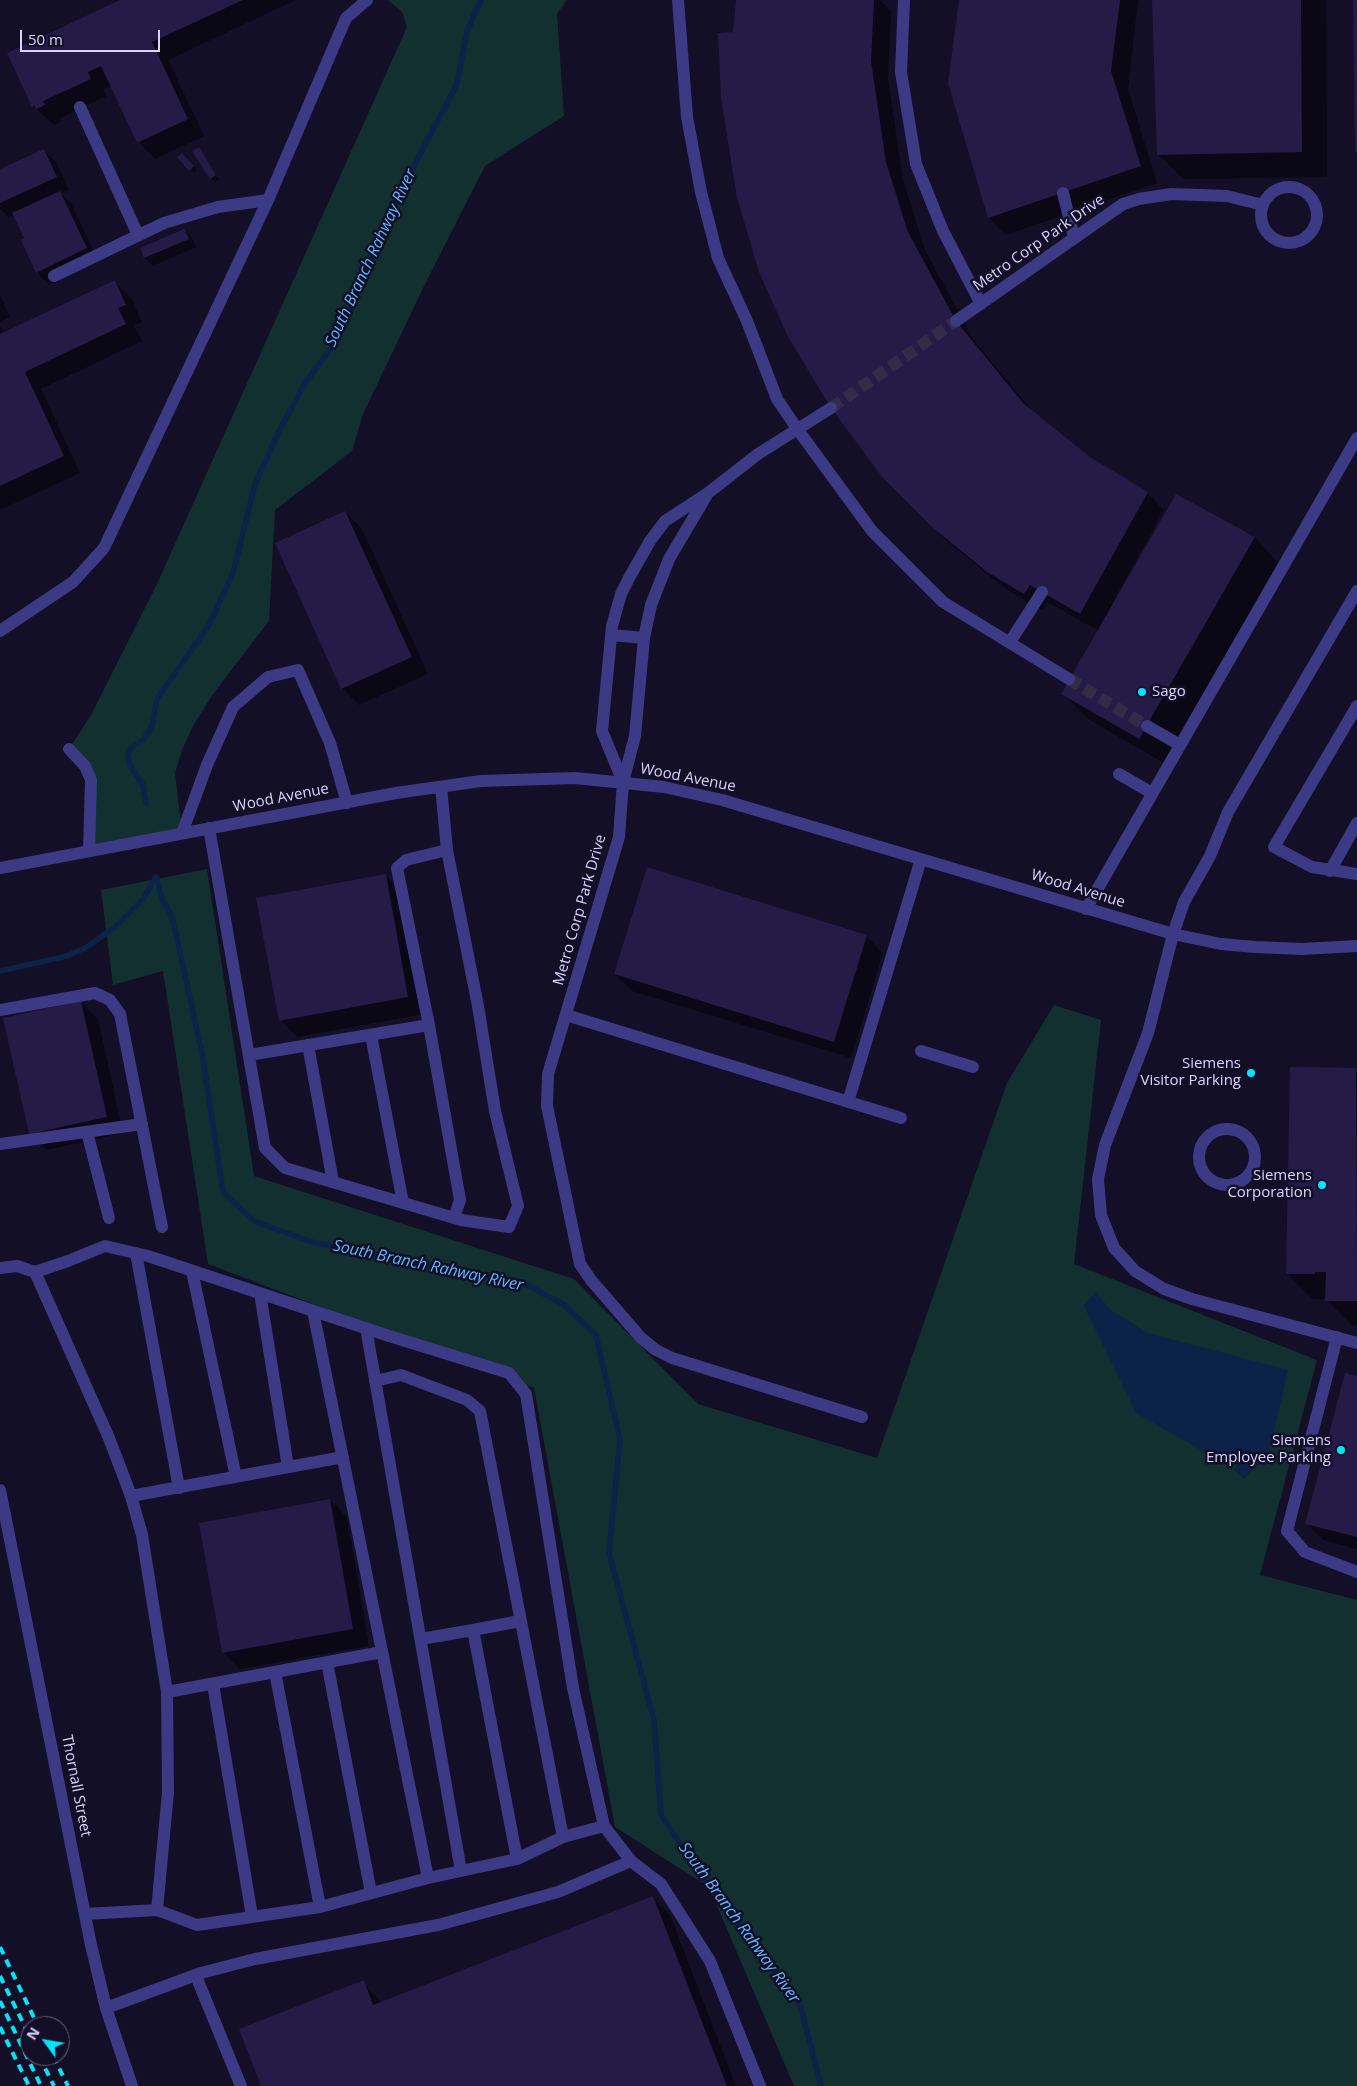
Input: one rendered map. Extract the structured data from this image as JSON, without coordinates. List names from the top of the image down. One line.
{"streets":{"street":["Metro Corp Park Drive","Wood Avenue","Thornall Street"]},"crossings":[["Metro Corp Park Drive","Wood Avenue"]],"water":["South Branch Rahway River"],"places":["Sago","Siemens Visitor Parking","Siemens Corporation","Siemens Employee Parking"],"scale_bar":"50 m","north":"top left"}
